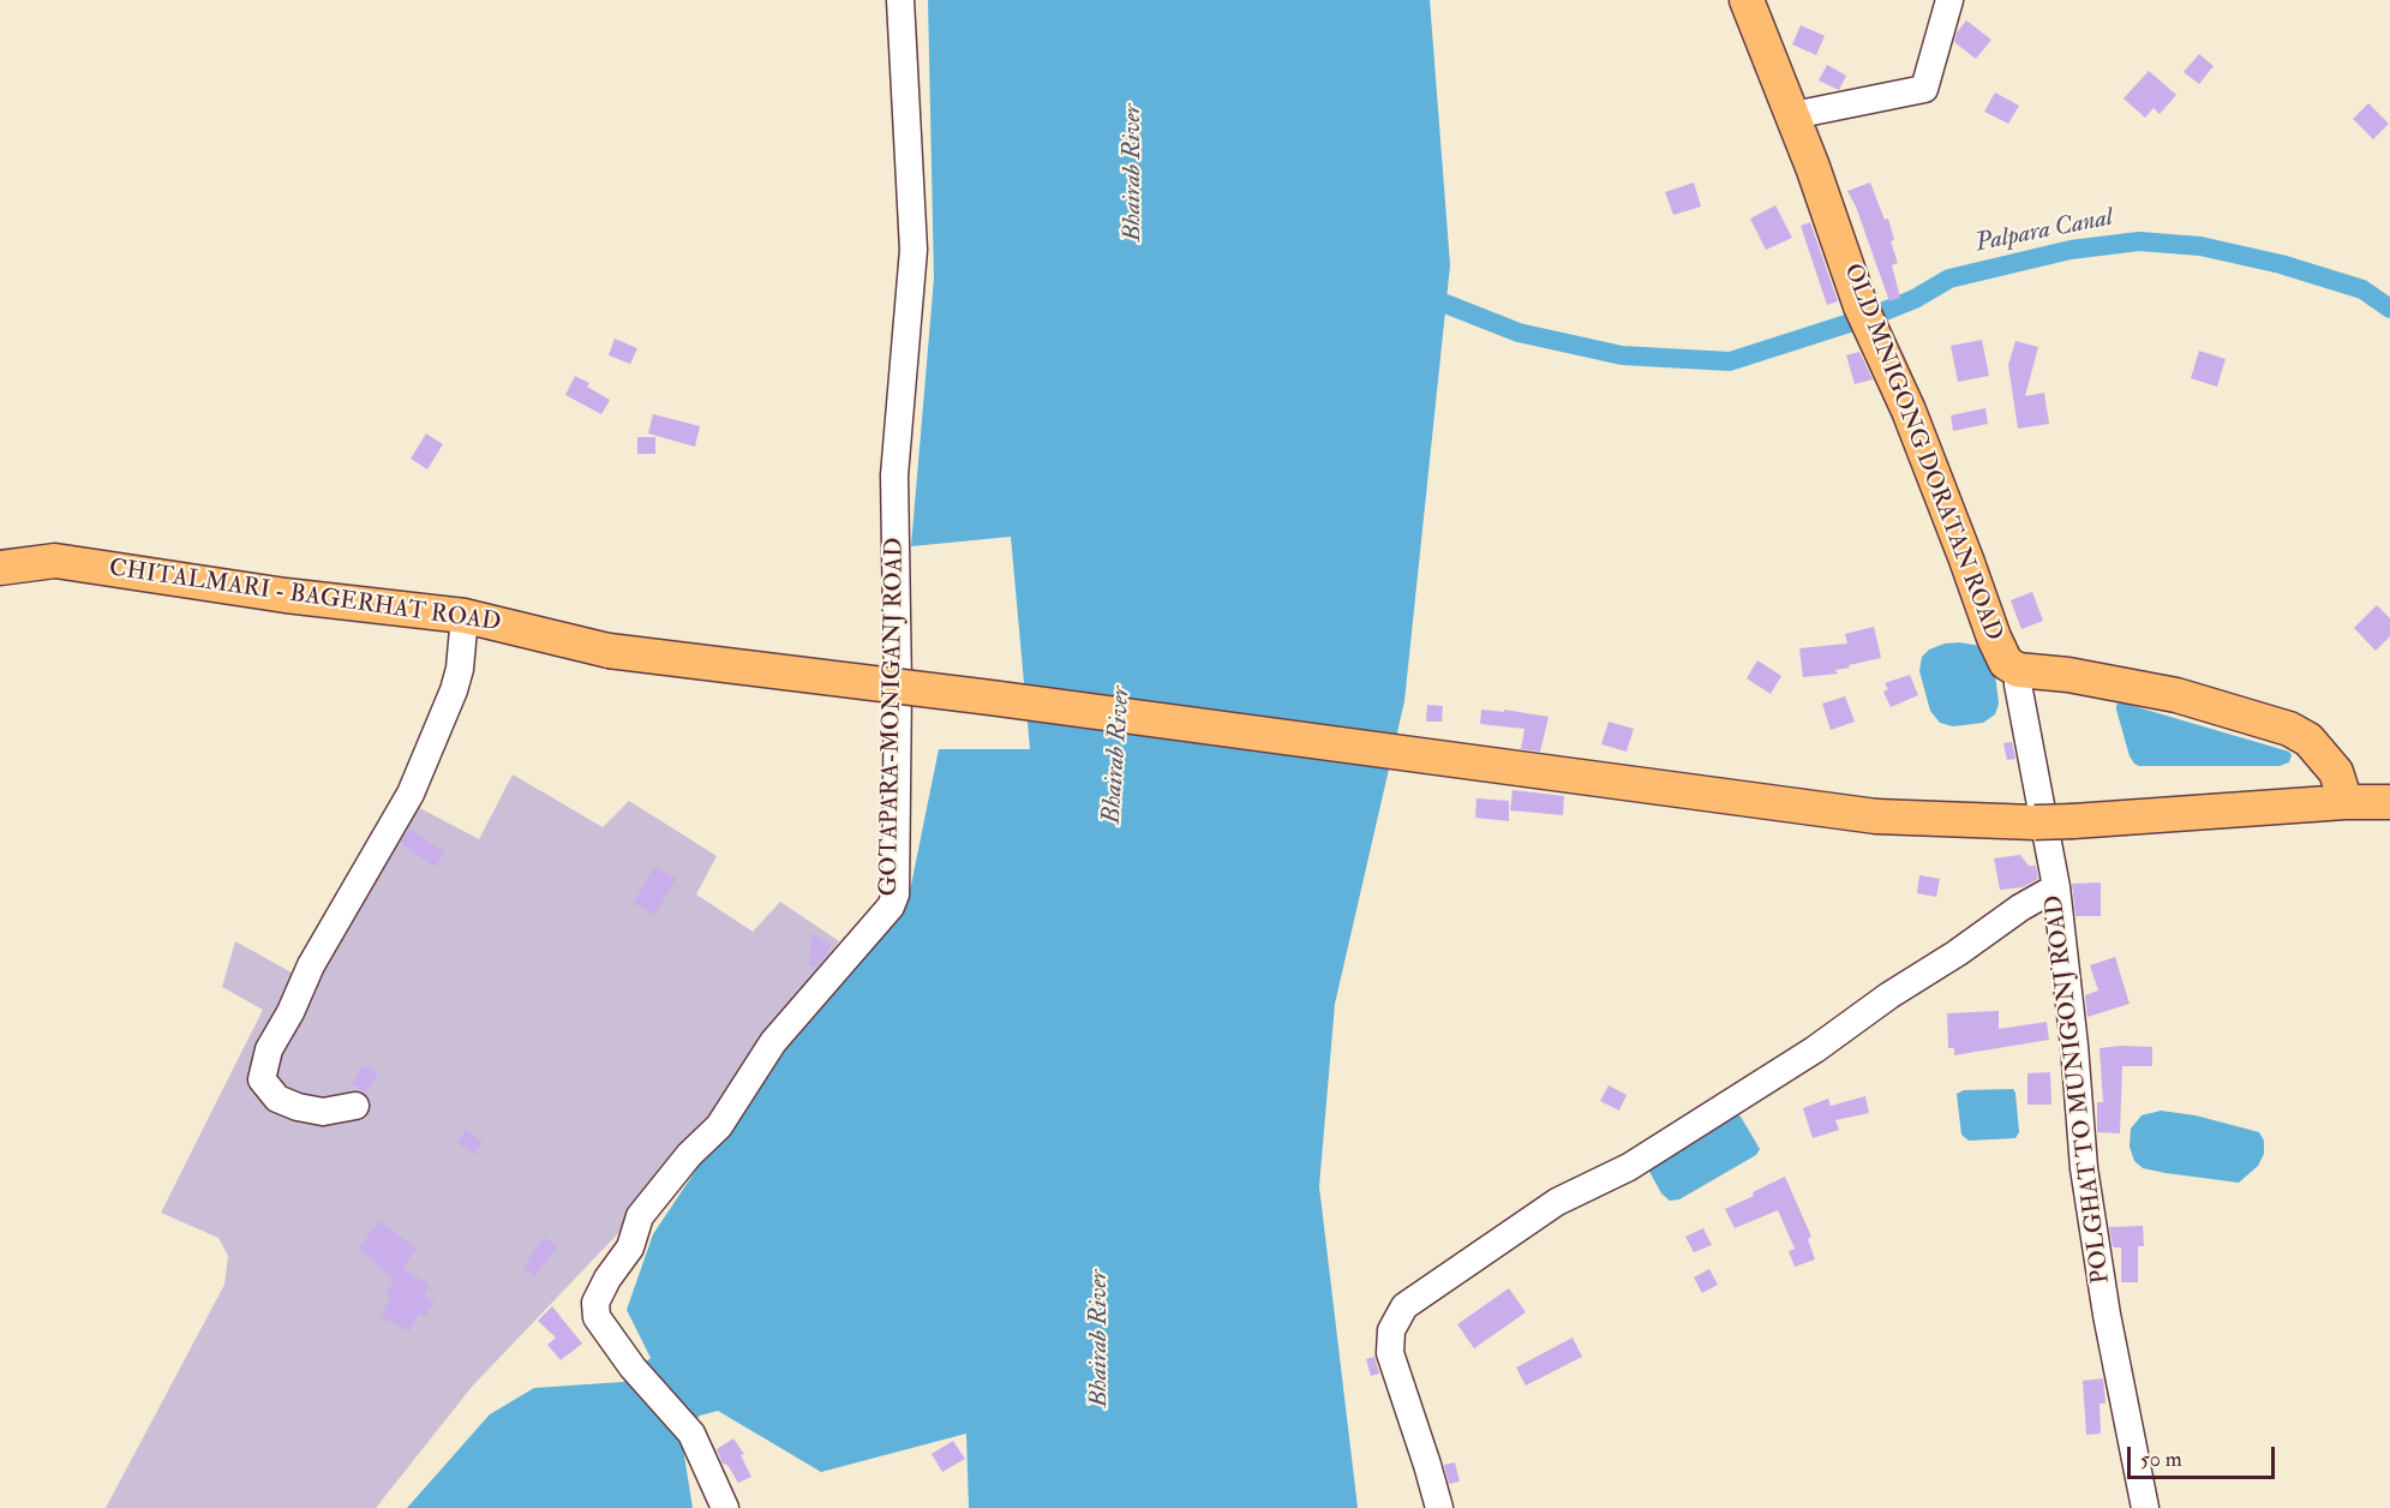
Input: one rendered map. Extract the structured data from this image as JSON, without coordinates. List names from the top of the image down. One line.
{"streets":{"main road":["OLD MNIGONG DORATAN ROAD","CHITALMARI - BAGERHAT ROAD"],"street":["GOTAPARA-MONIGANJ ROAD","POLGHAT TO MUNIGONJ ROAD"]},"crossings":[["OLD MNIGONG DORATAN ROAD","POLGHAT TO MUNIGONJ ROAD"]],"water":["Bhairab River","Palpara Canal"],"scale_bar":"50 m"}
